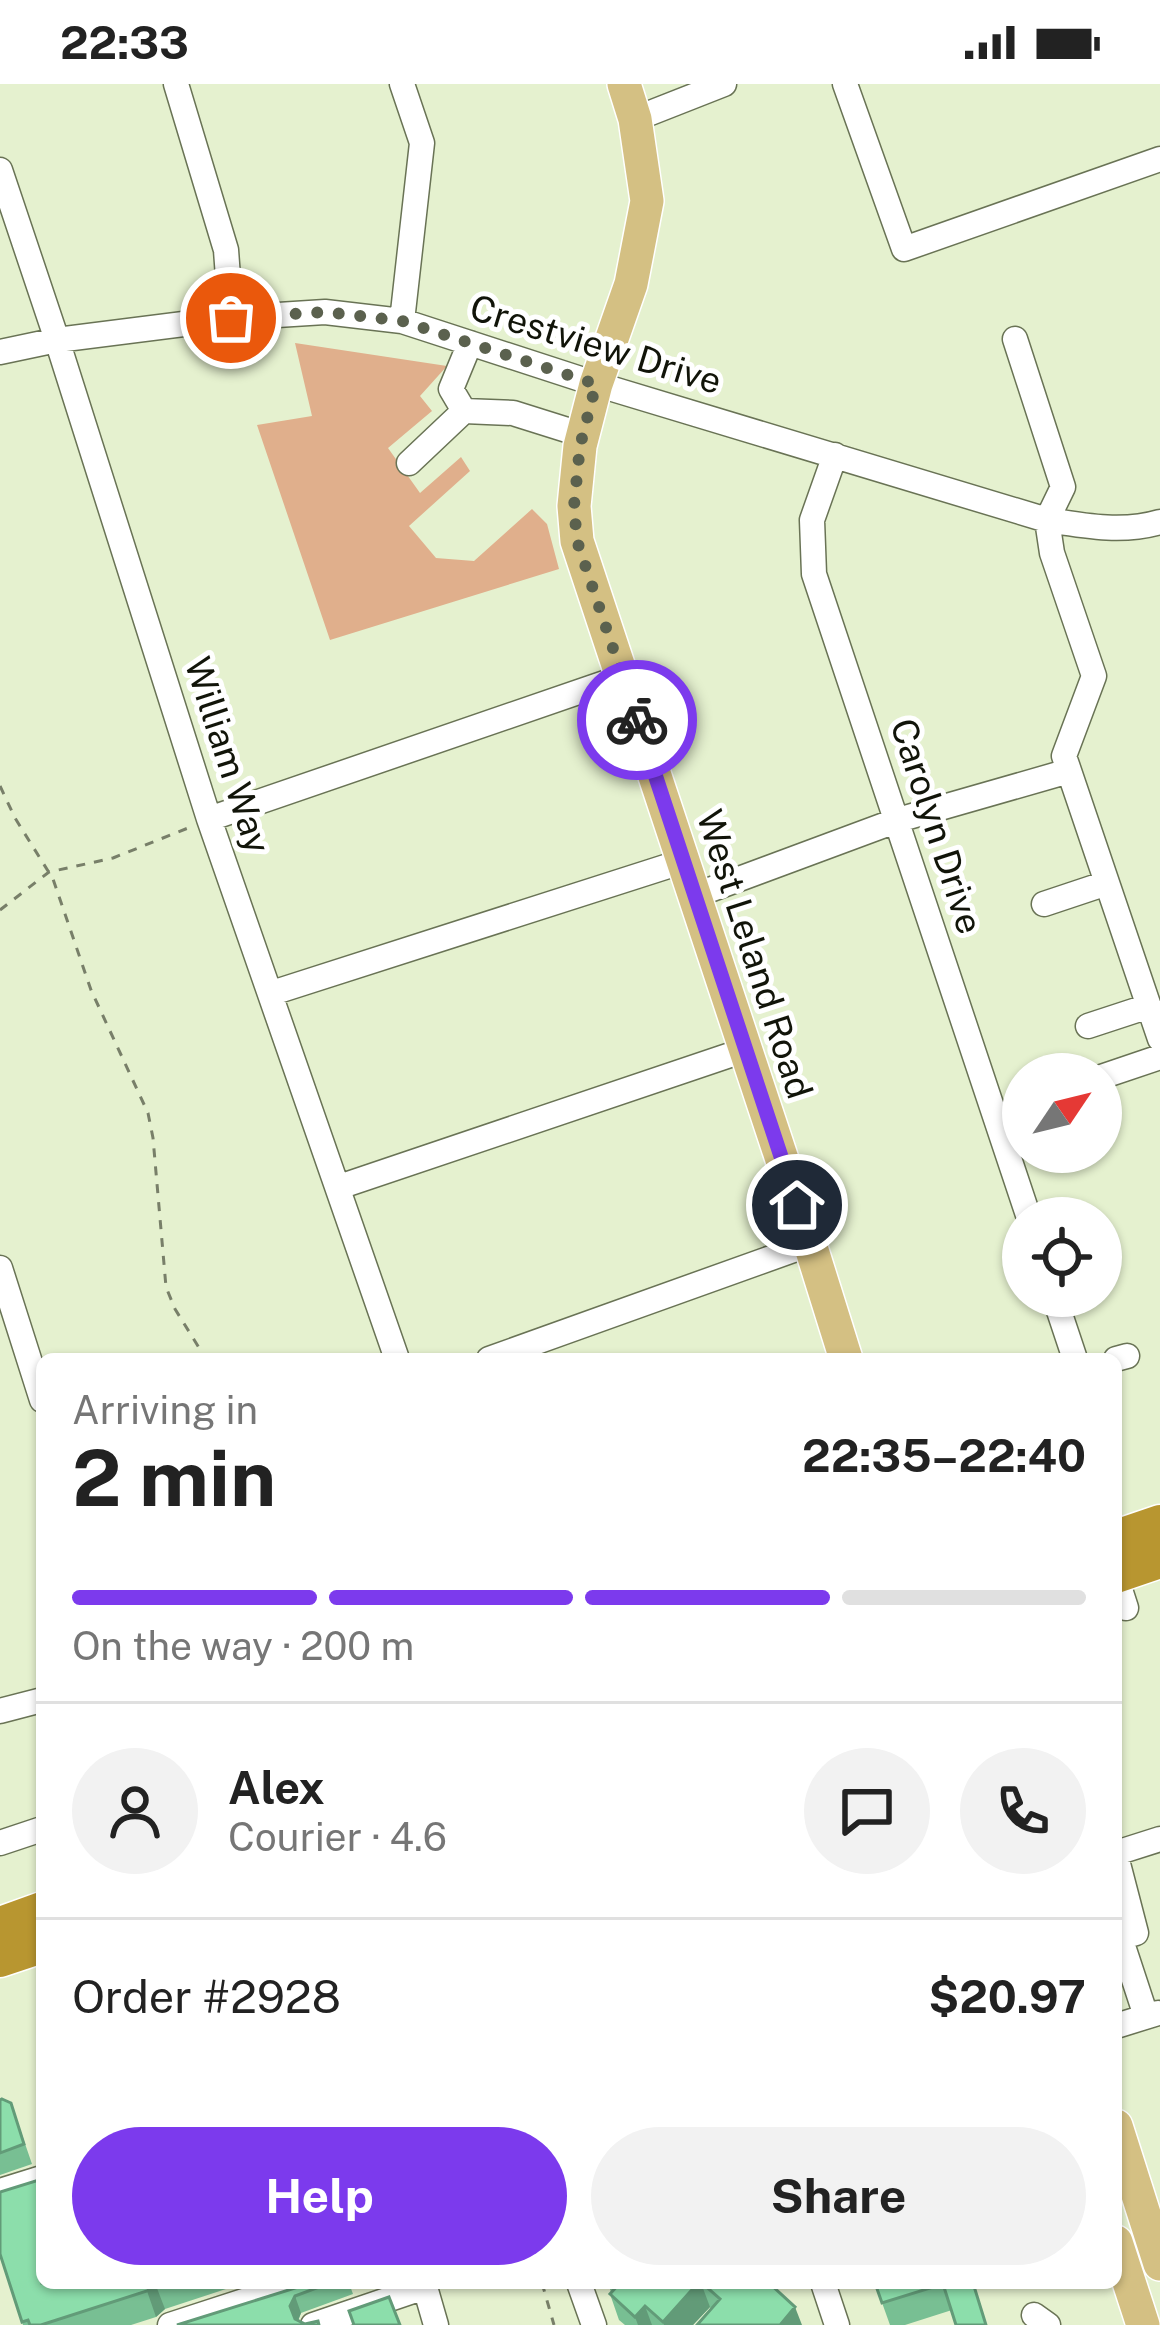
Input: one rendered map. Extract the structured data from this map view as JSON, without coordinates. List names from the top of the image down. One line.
{"streets":{"main road":["West Leland Road"],"street":["Crestview Drive","William Way","Carolyn Drive"]},"crossings":[["Crestview Drive","William Way"],["Crestview Drive","Carolyn Drive"],["Crestview Drive","West Leland Road"]],"north":"top right","page":{"status":"22:33","heading":["2 min","Arriving in","22:35–22:40"],"panel":["Alex","Courier · 4.6","Order #2928","$20.97"],"bar":"On the way · 200 m","buttons":["Help","Share"]}}
